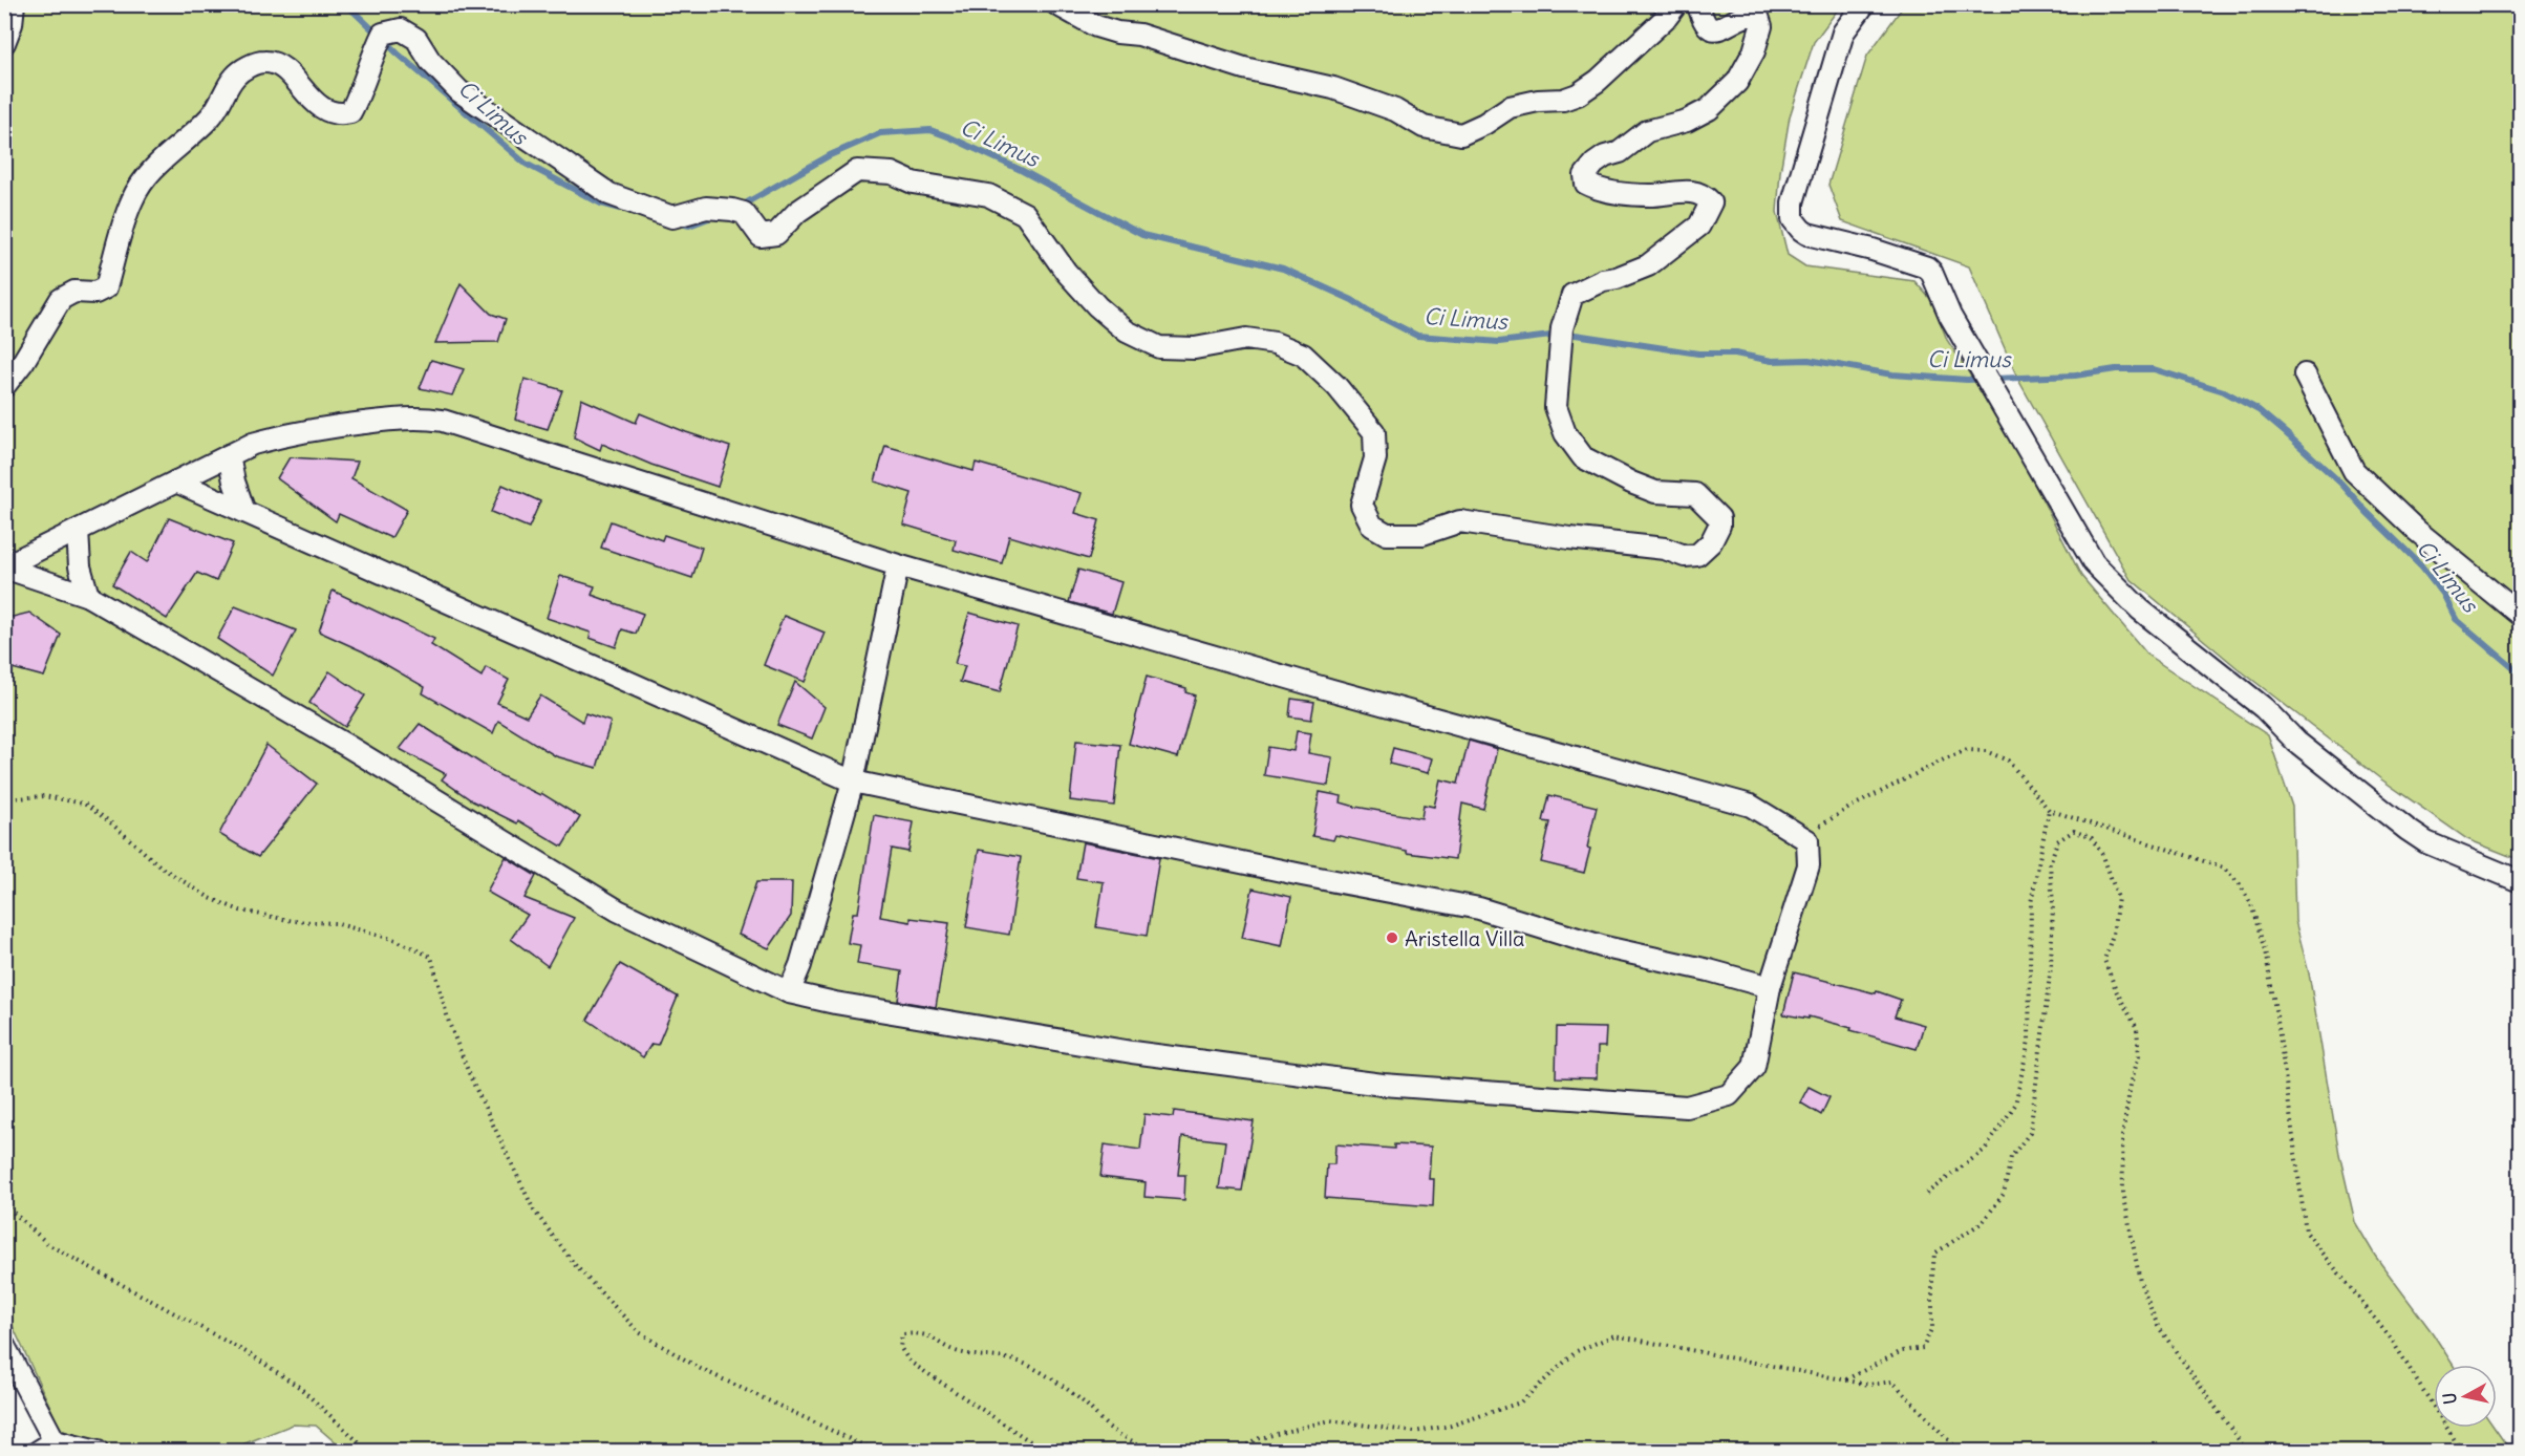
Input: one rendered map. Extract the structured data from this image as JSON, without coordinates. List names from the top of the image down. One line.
{"water":["Ci Limus"],"places":["Aristella Villa"],"north":"left"}
